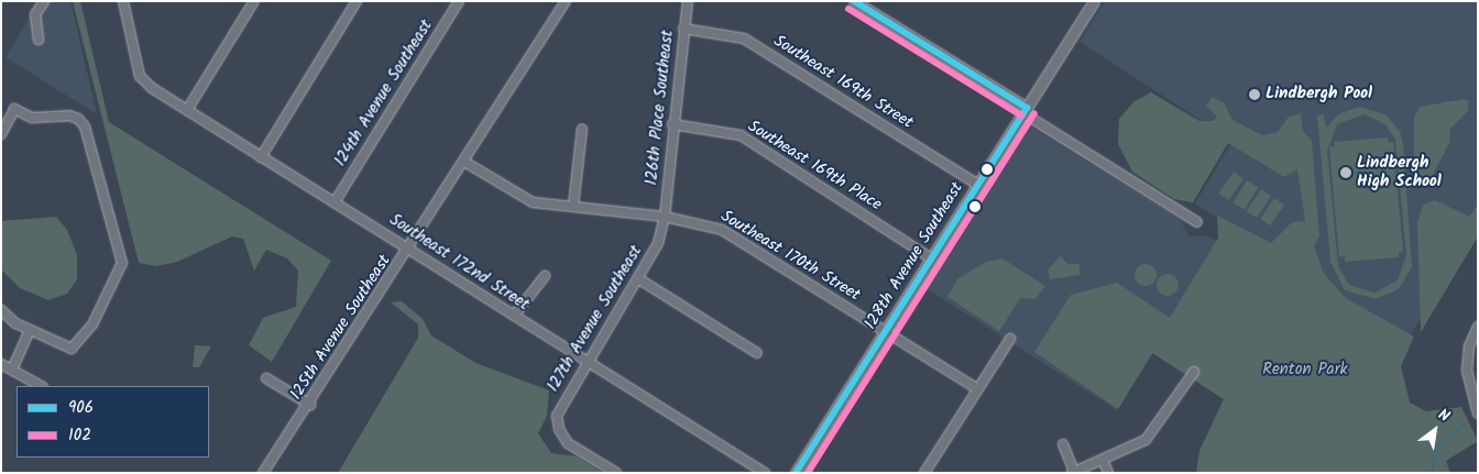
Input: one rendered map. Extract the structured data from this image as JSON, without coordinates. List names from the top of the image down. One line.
{"streets":{"street":["Southeast 169th Street","124th Avenue Southeast","126th Place Southeast","Southeast 169th Place","Southeast 170th Street","128th Avenue Southeast","Southeast 172nd Street","127th Avenue Southeast","125th Avenue Southeast"]},"crossings":[["Southeast 169th Street","126th Place Southeast"],["Southeast 169th Street","128th Avenue Southeast"],["124th Avenue Southeast","Southeast 172nd Street"],["126th Place Southeast","Southeast 169th Place"],["126th Place Southeast","Southeast 170th Street"],["126th Place Southeast","127th Avenue Southeast"],["Southeast 169th Place","128th Avenue Southeast"],["Southeast 170th Street","128th Avenue Southeast"],["Southeast 170th Street","127th Avenue Southeast"],["Southeast 170th Street","125th Avenue Southeast"],["Southeast 172nd Street","127th Avenue Southeast"],["Southeast 172nd Street","125th Avenue Southeast"]],"parks":["Renton Park"],"places":["Lindbergh Pool","Lindbergh High School"],"lines":["transit line 906","transit line 102"],"legend":["906","102"],"north":"top right"}
